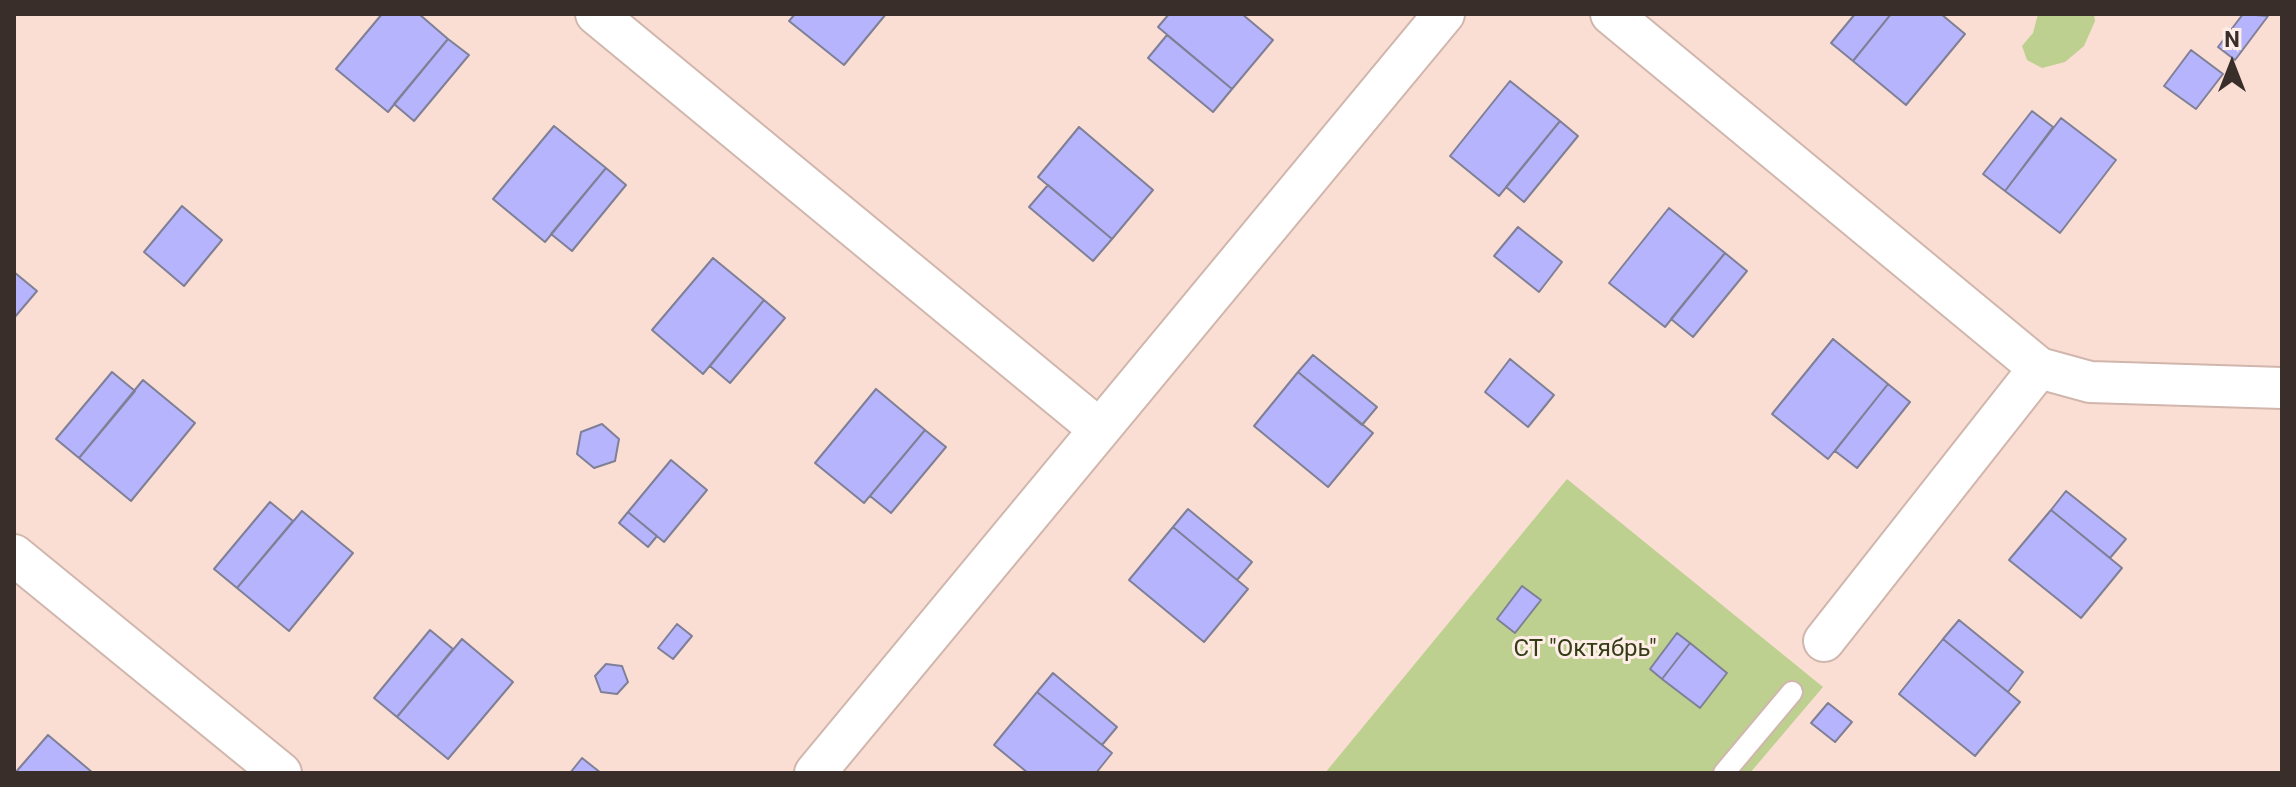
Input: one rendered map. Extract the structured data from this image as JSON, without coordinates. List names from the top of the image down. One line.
{"parks":["СТ \"Октябрь\""],"north":"top"}
